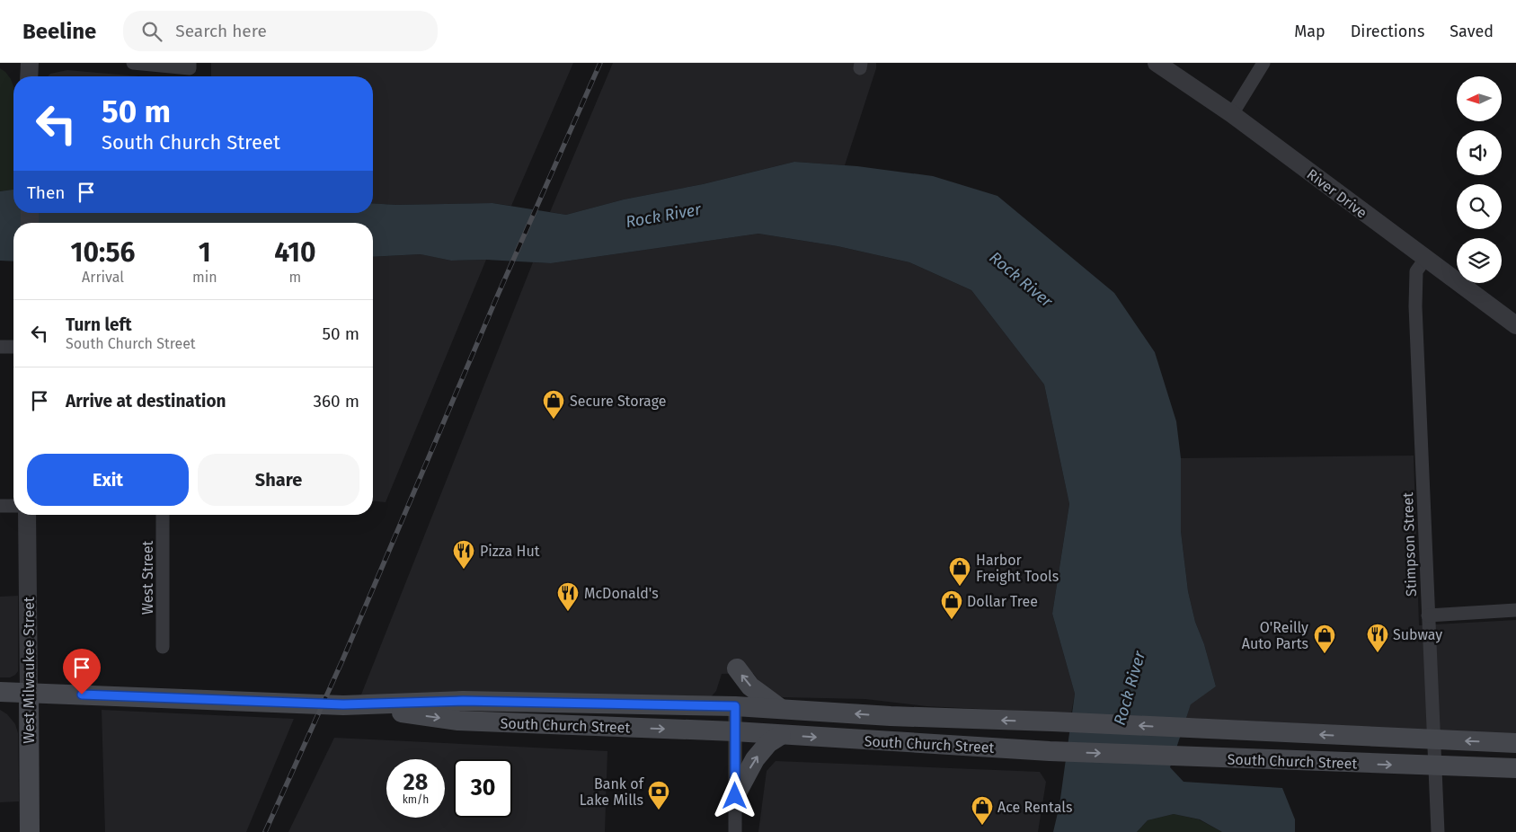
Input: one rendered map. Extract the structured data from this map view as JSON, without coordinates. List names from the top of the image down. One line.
{"streets":{"main road":["West Milwaukee Street","South Church Street"],"street":["River Drive","Stimpson Street","West Street"]},"crossings":[["River Drive","Stimpson Street"],["Stimpson Street","South Church Street"],["West Milwaukee Street","South Church Street"]],"water":["Rock River"],"places":{"shop":["Secure Storage","Harbor Freight Tools","Dollar Tree","O'Reilly Auto Parts","Ace Rentals"],"restaurant":["Pizza Hut","McDonald's","Subway"],"bank":["Bank of Lake Mills"]},"north":"left","page":{"header":"Beeline","search":"Search here","nav":["Map","Directions","Saved"],"turn":["50 m","South Church Street"],"then":"Then","eta":["10:56","Arrival","1","min","410","m"],"list":[{"name":"Turn left","note":"South Church Street","value":"50 m"},{"name":"Arrive at destination","value":"360 m"}],"buttons":["Exit","Share"],"speed":"28 km/h","limit":"30"}}
